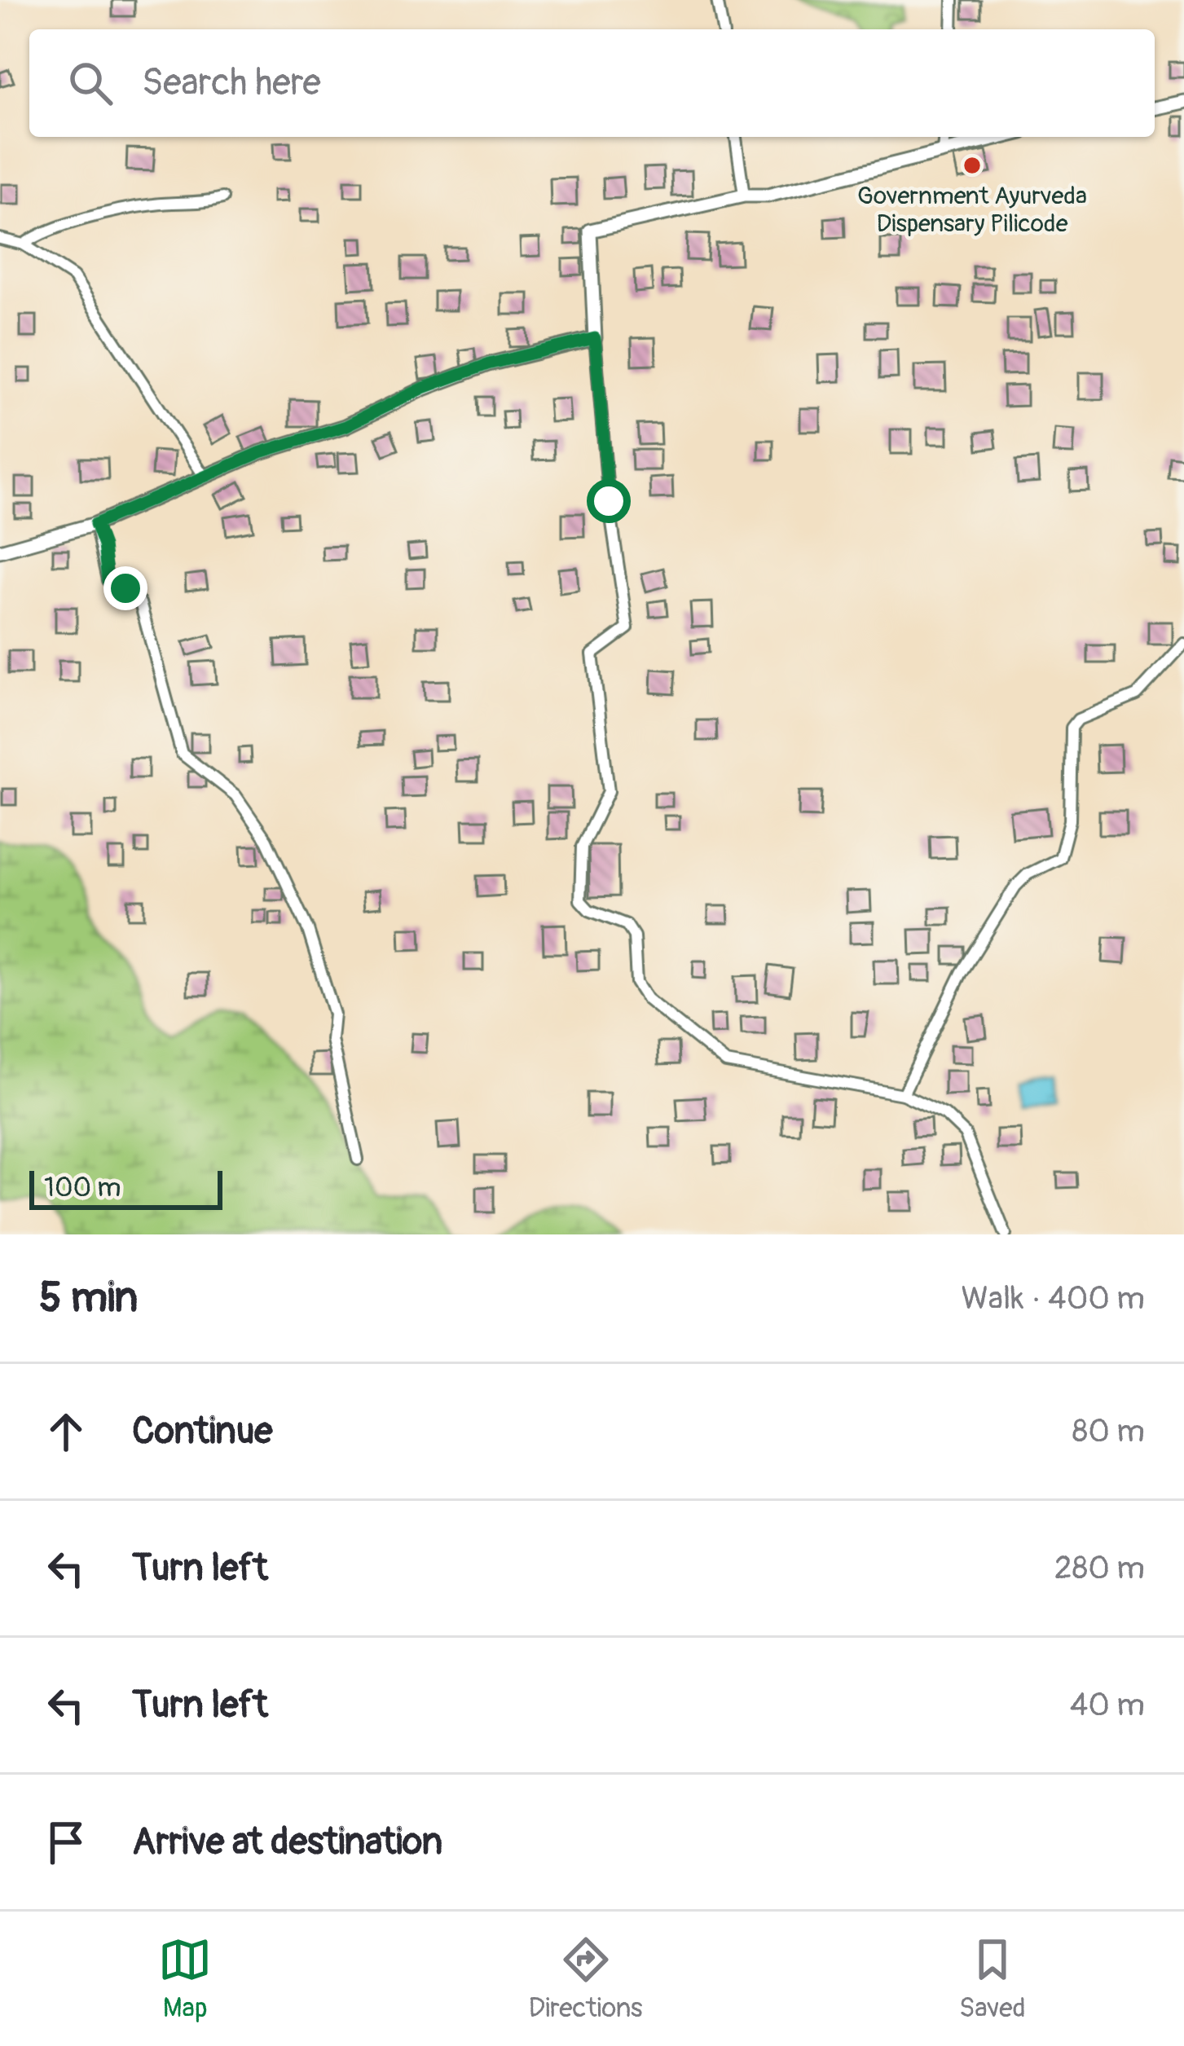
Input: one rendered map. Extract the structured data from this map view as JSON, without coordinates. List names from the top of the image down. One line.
{"places":["Government Ayurveda Dispensary Pilicode"],"scale_bar":"100 m","page":{"search":"Search here","scale":"100 m","heading":["5 min","Walk · 400 m"],"list":[["Continue","80 m"],["Turn left","280 m"],["Turn left","40 m"],"Arrive at destination"],"nav":["Map","Directions","Saved"]}}
